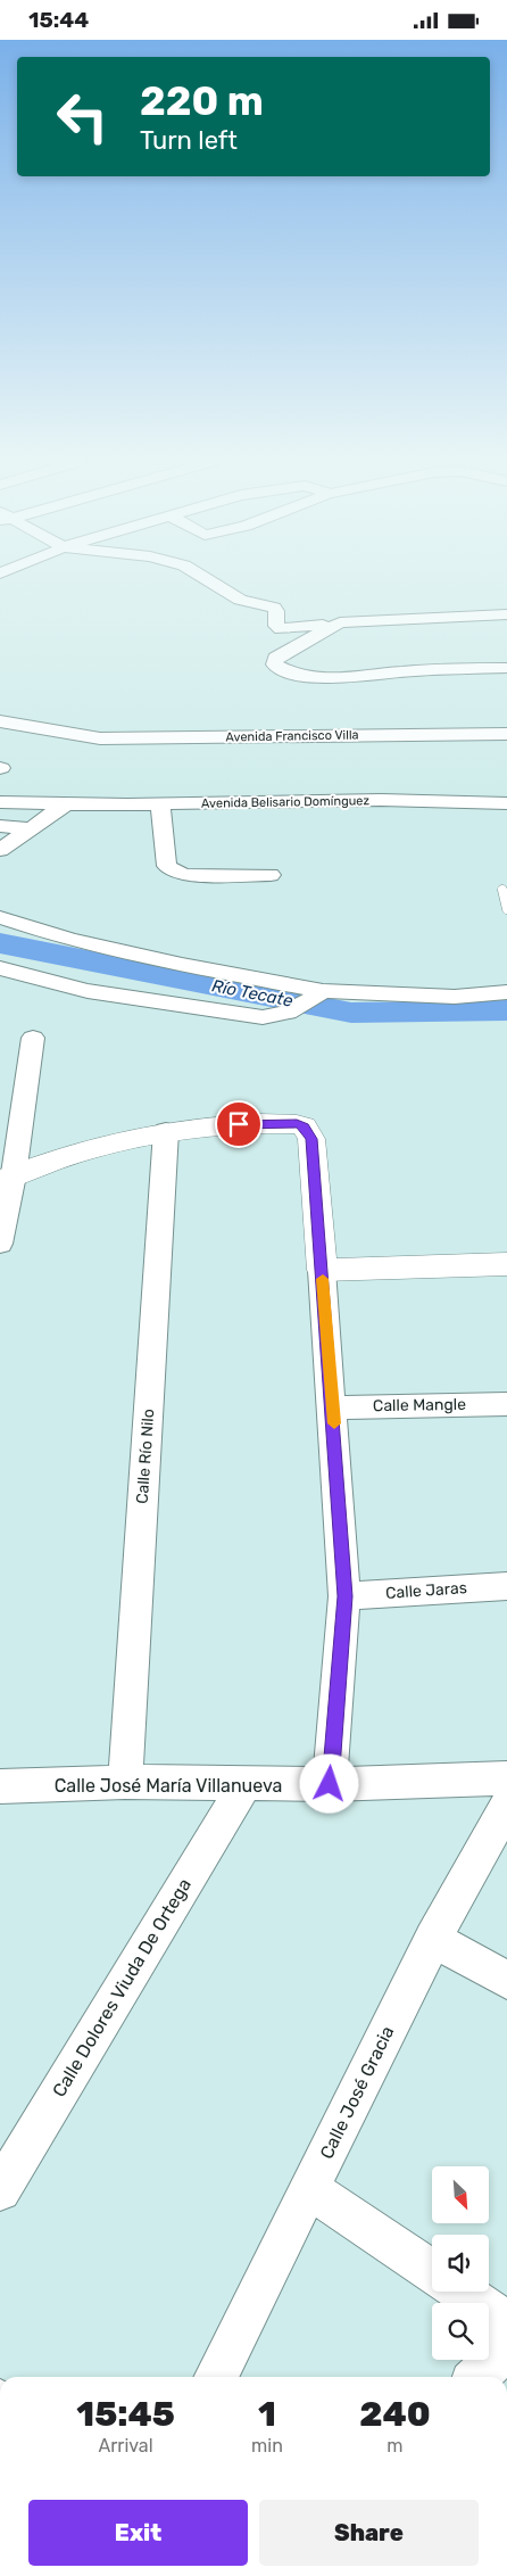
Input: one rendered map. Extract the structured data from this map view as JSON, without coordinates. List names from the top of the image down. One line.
{"streets":{"street":["Avenida Francisco Villa","Avenida Belisario Domínguez","Calle Mangle","Calle Río Nilo","Calle Jaras","Calle José María Villanueva","Calle Dolores Viuda De Ortega","Calle José Gracia"]},"crossings":[["Calle Río Nilo","Calle José María Villanueva"],["Calle José María Villanueva","Calle Dolores Viuda De Ortega"]],"water":["Río Tecate"],"north":"bottom right","page":{"status":"15:44","turn":["220 m","Turn left"],"eta":["15:45","Arrival","1","min","240","m"],"buttons":["Exit","Share"]}}
